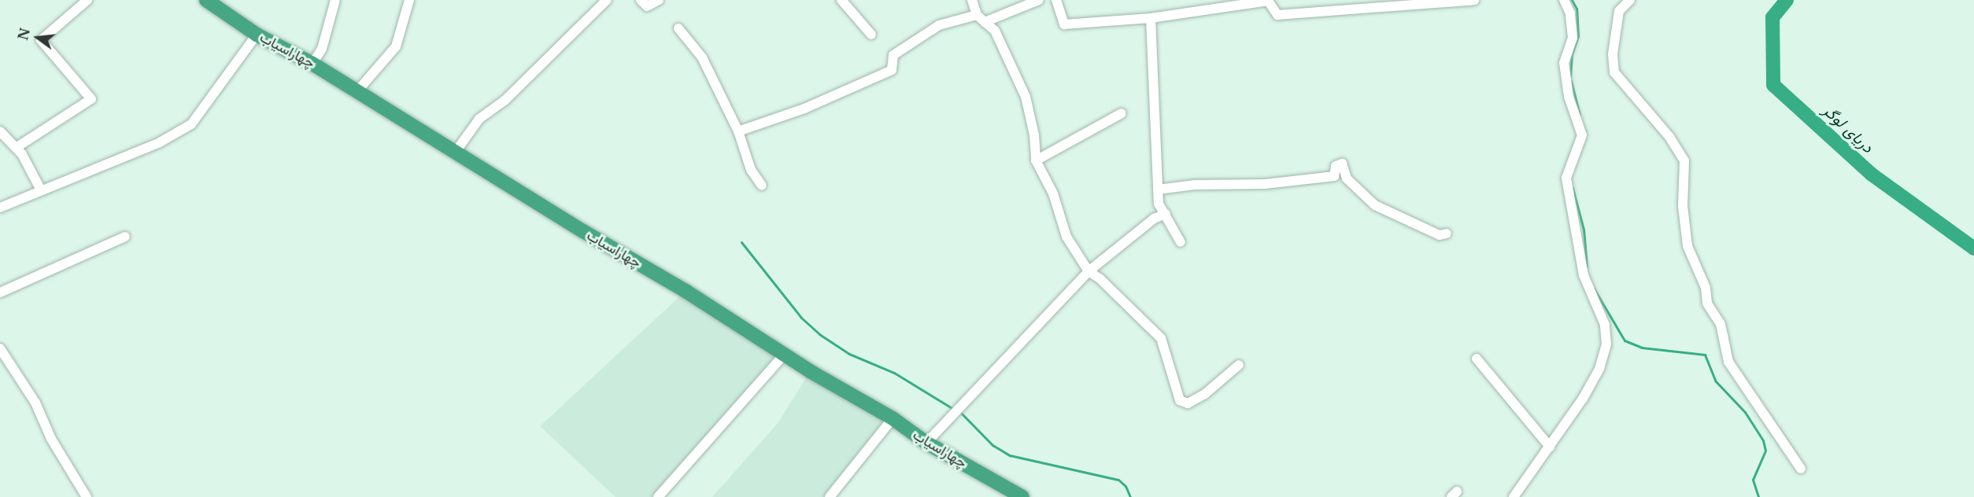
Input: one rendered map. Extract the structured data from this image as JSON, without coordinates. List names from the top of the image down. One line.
{"streets":{"highway":["چهاراسیاب"]},"water":["دریای لوگر"],"north":"left"}
